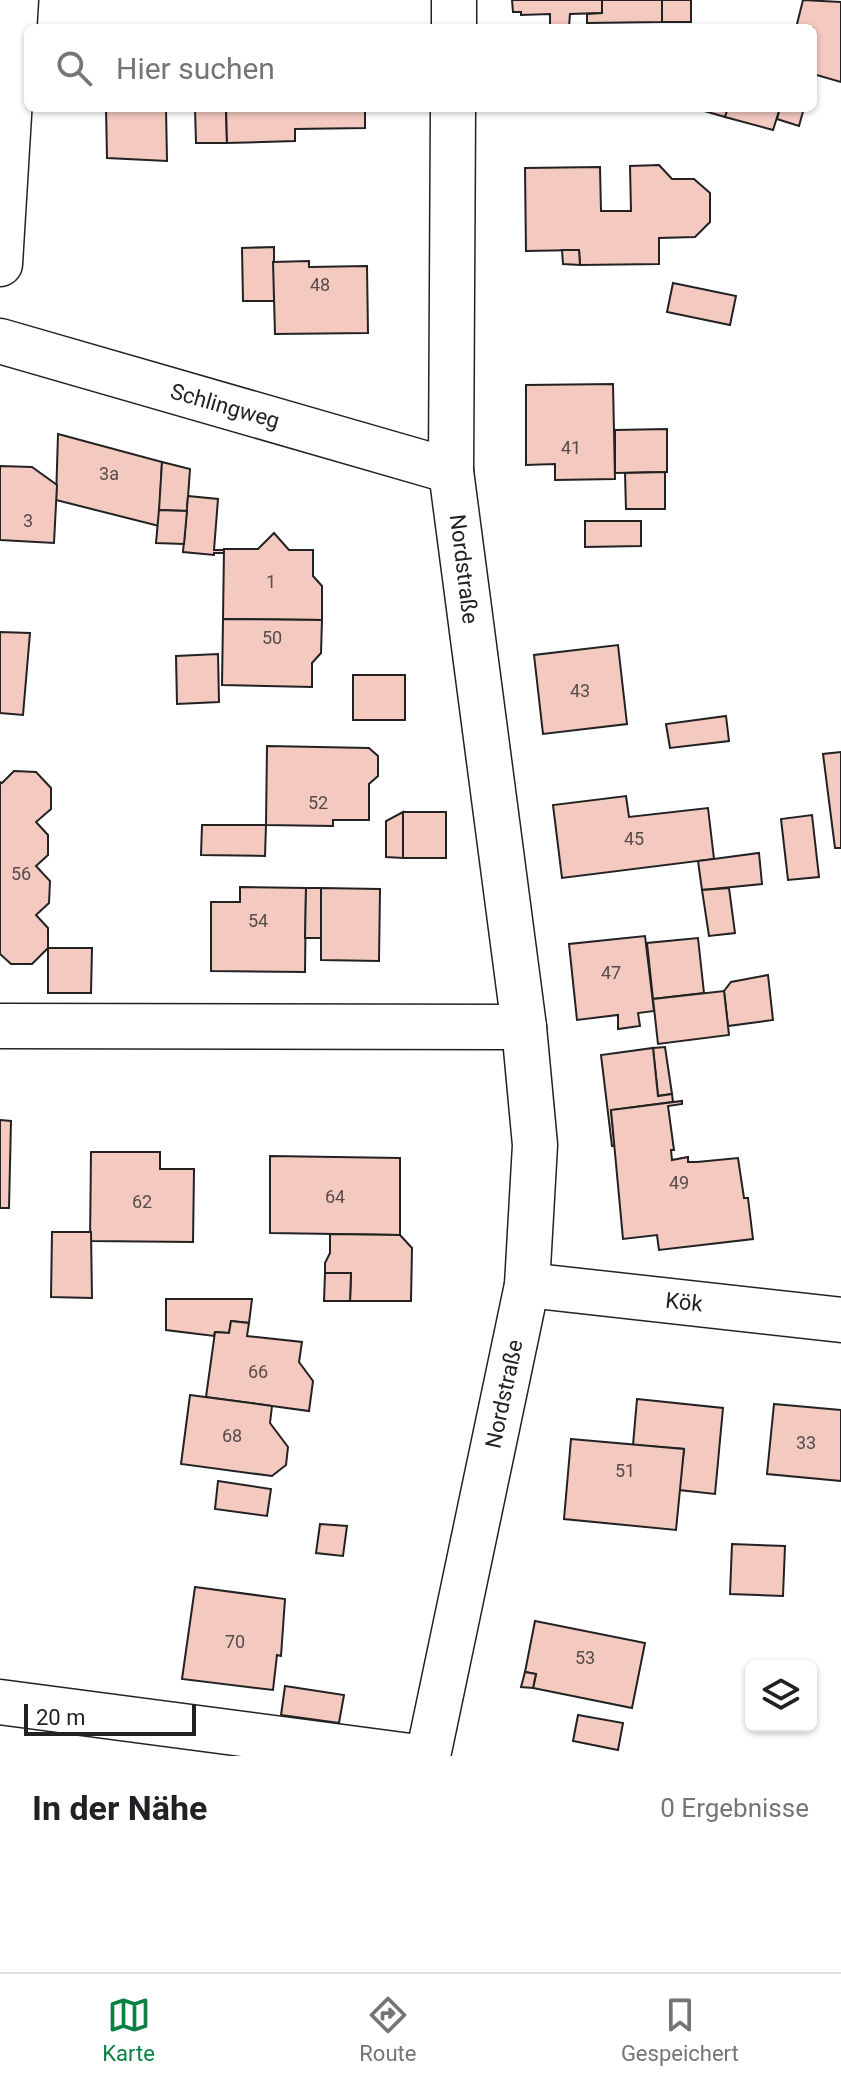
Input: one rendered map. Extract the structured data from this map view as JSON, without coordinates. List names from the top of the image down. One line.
{"streets":{"street":["Schlingweg","Nordstraße","Kök"]},"crossings":[["Schlingweg","Nordstraße"],["Nordstraße","Kök"]],"house_numbers":["48","41","3a","3","1","50","43","52","45","56","54","47","49","64","62","66","68","33","51","70","53"],"scale_bar":"20 m","page":{"search":"Hier suchen","scale":"20 m","heading":["In der Nähe","0 Ergebnisse"],"nav":["Karte","Route","Gespeichert"]}}
